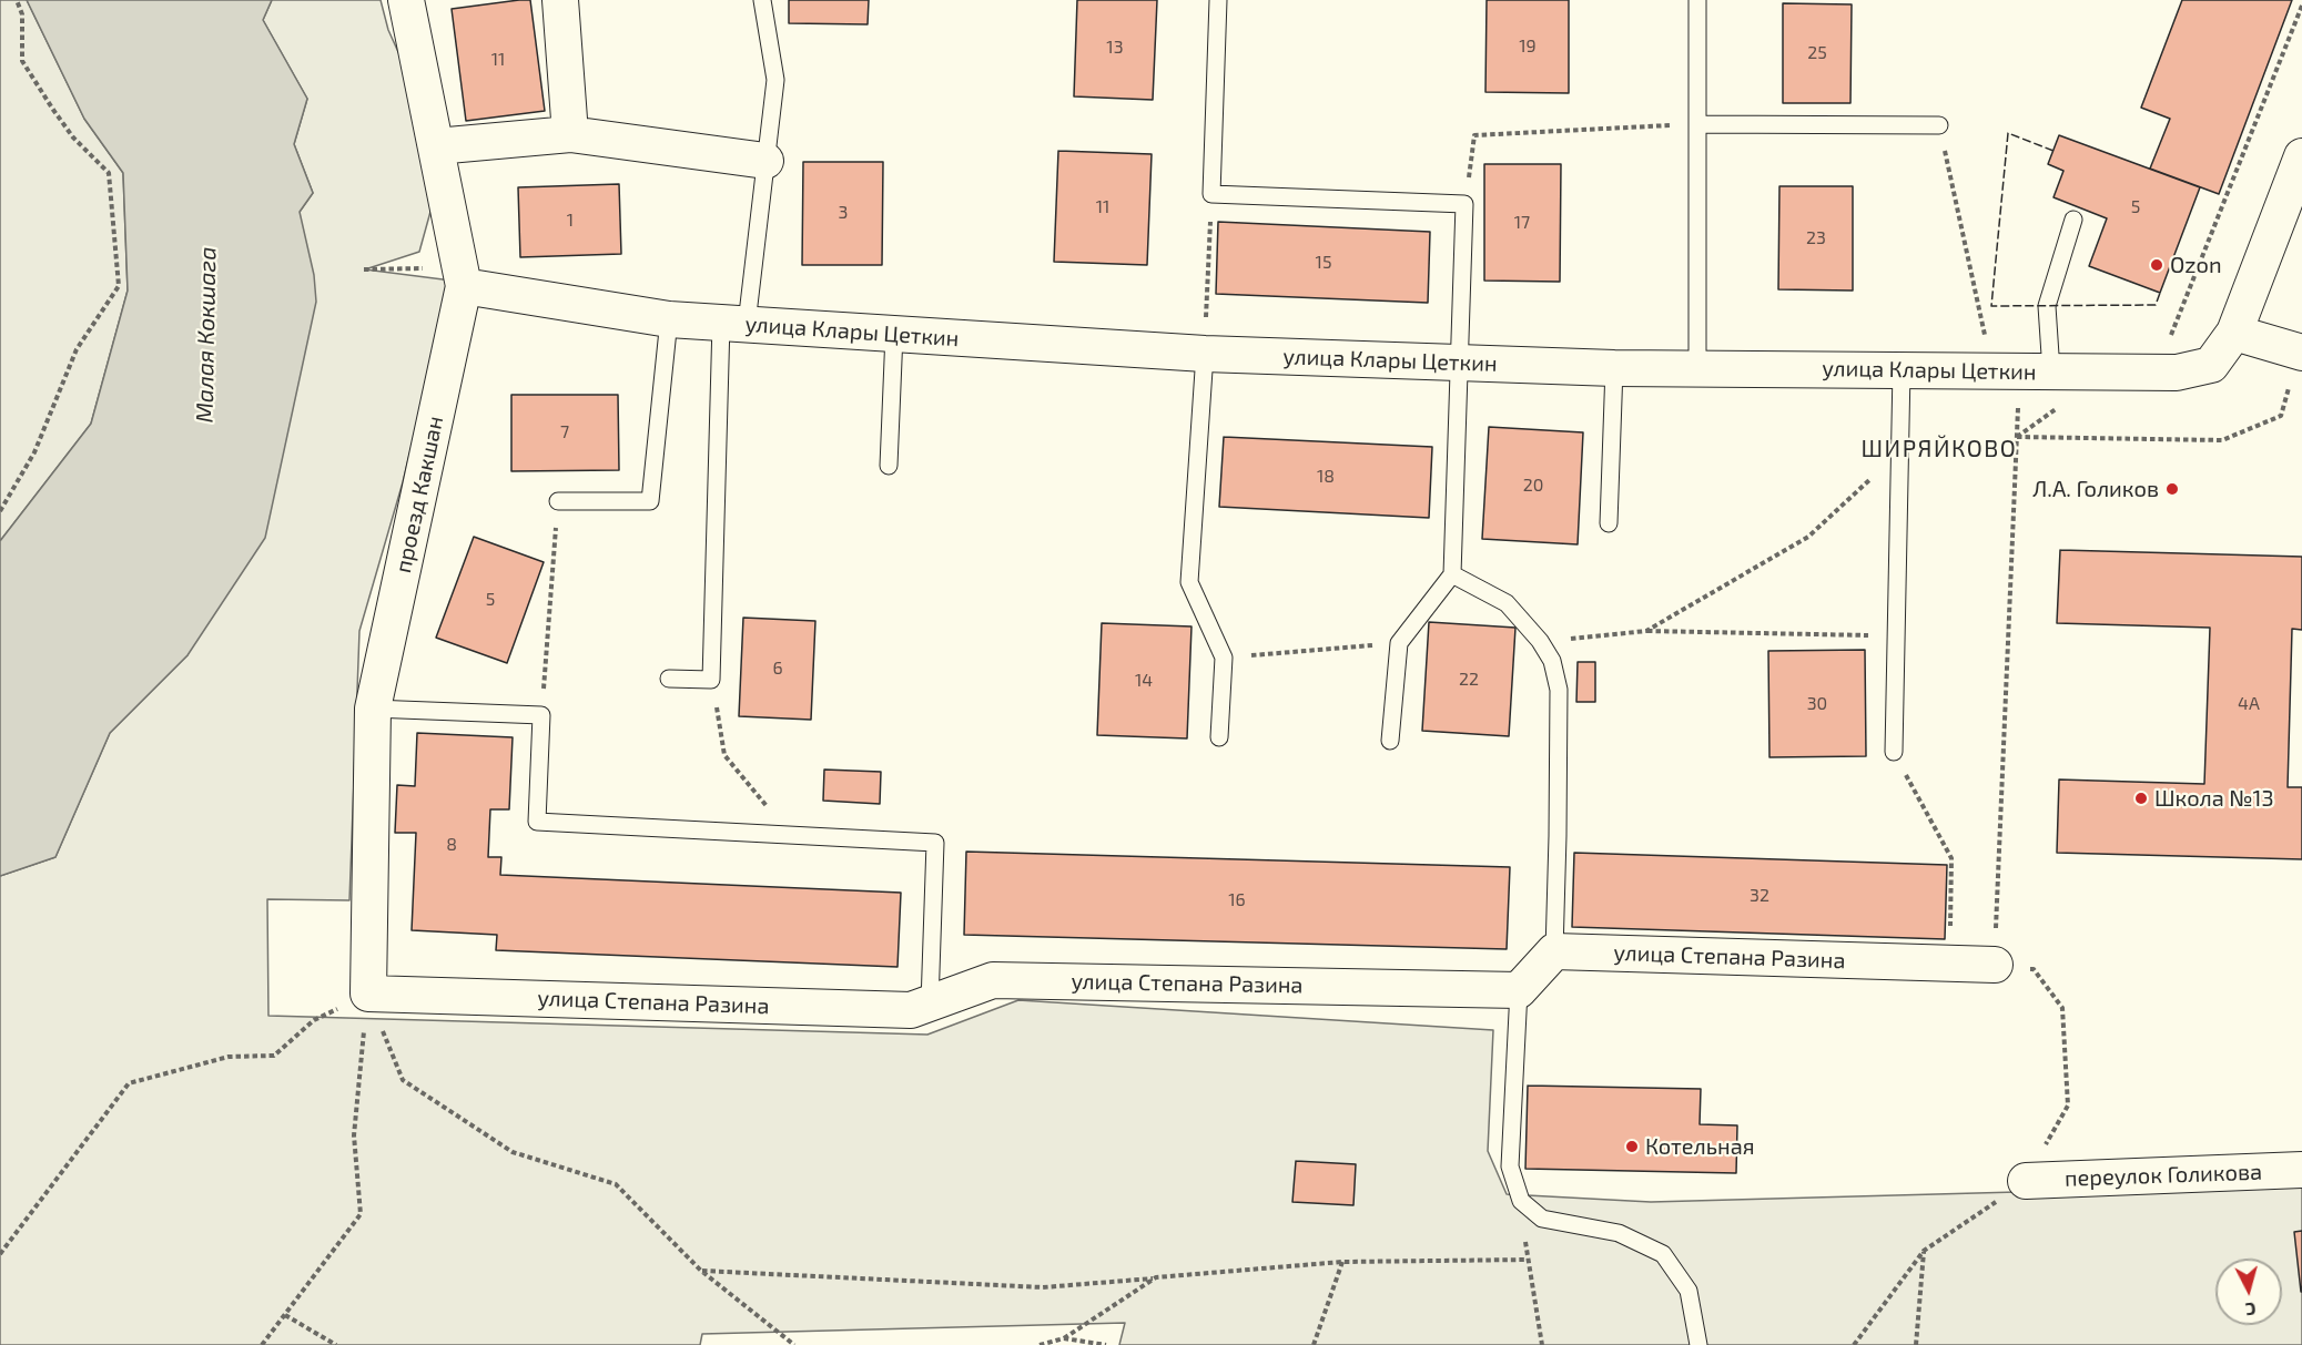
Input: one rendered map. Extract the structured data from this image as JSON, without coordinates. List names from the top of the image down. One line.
{"streets":{"street":["улица Клары Цеткин","проезд Какшан","улица Степана Разина","переулок Голикова"]},"crossings":[["улица Клары Цеткин","проезд Какшан"],["проезд Какшан","улица Степана Разина"]],"districts":["ШИРЯЙКОВО"],"water":["Малая Кокшага"],"places":["Ozon","Л.А. Голиков","Школа №13","Котельная"],"house_numbers":["19","13","25","11","11","5","3","1","17","23","15","7","18","20","5","6","22","14","30","4А","8","32","16"],"north":"bottom"}
